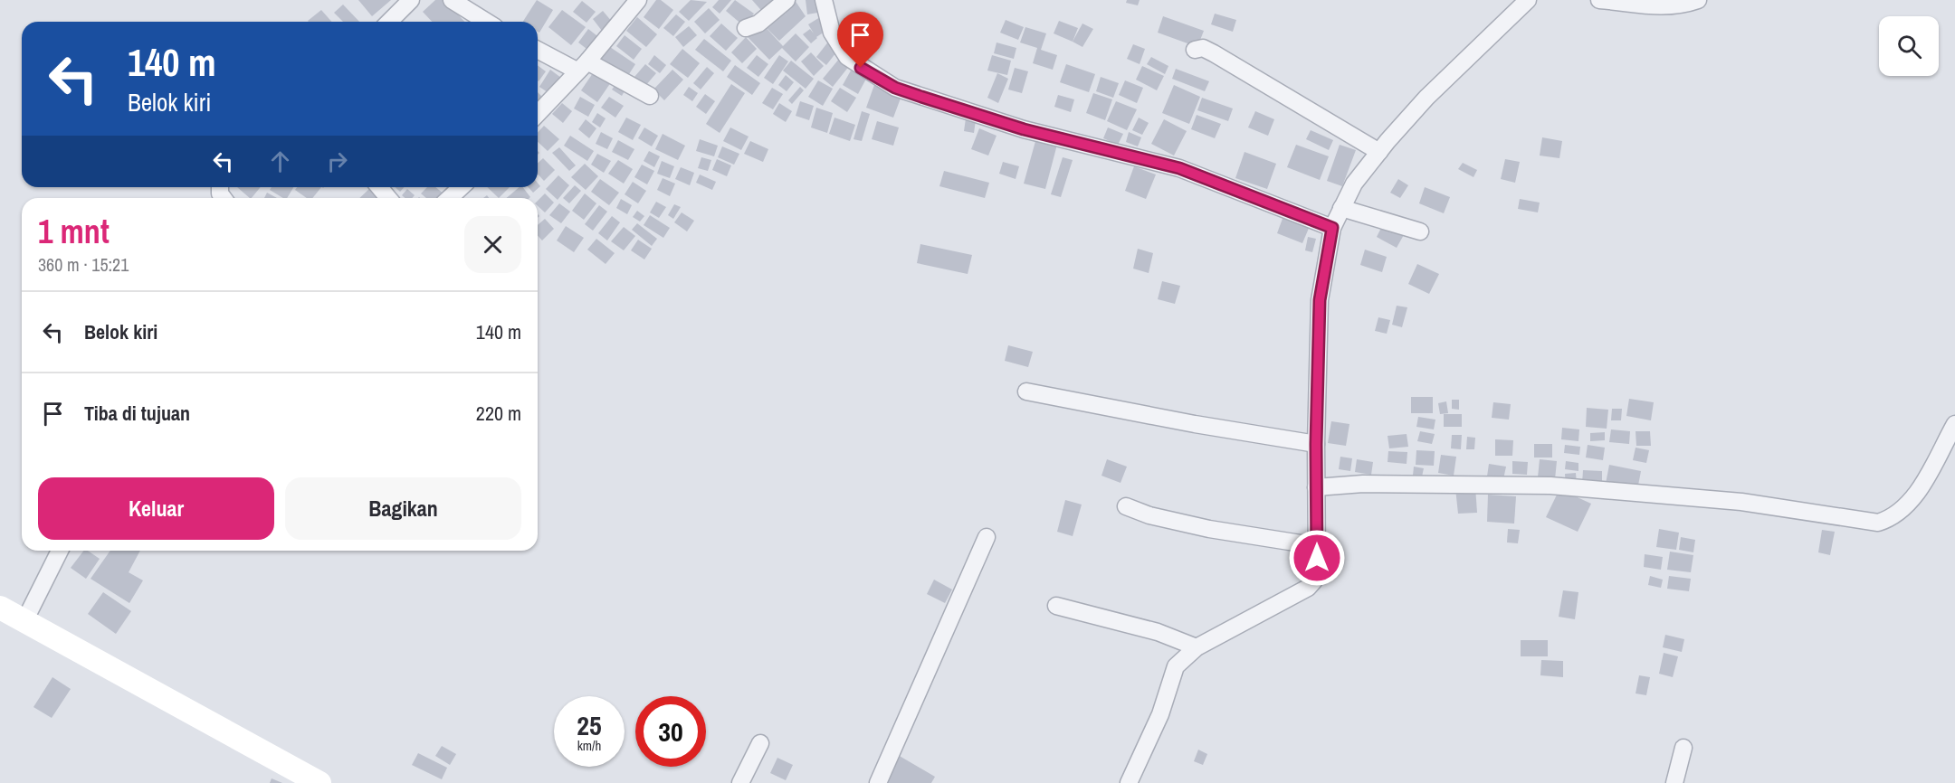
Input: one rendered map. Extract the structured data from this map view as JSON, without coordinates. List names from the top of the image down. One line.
{"page":{"turn":["140 m","Belok kiri"],"heading":["1 mnt","360 m · 15:21"],"list":[{"name":"Belok kiri","value":"140 m"},{"name":"Tiba di tujuan","value":"220 m"}],"buttons":["Keluar","Bagikan"],"speed":"25 km/h","limit":"30"}}
